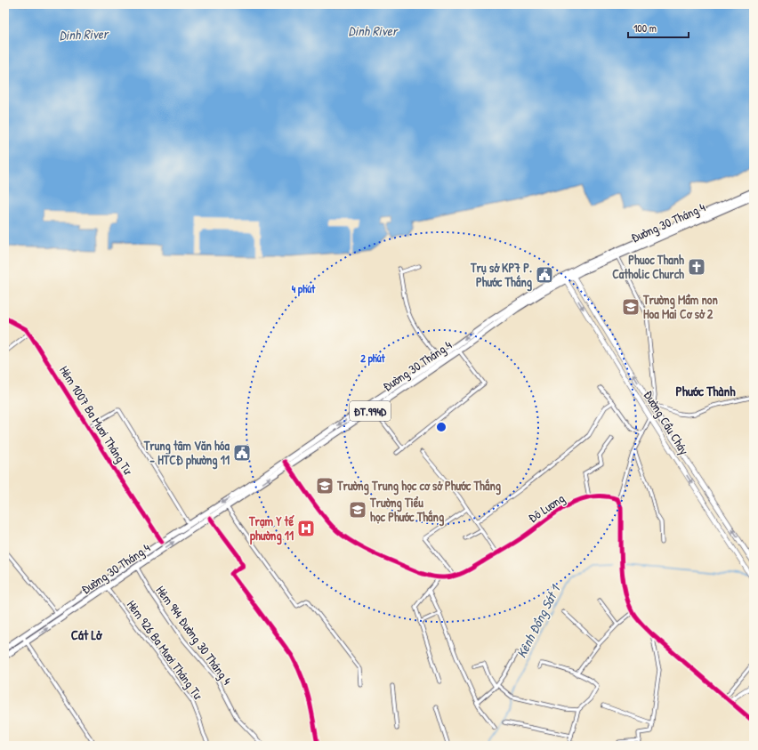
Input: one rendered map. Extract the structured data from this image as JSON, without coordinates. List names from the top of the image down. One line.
{"streets":{"main road":["Đường 30 Tháng 4","ĐT.994D","Đường Cầu Cháy"],"street":["Hẻm 1007 Ba Mươi Tháng Tư","Đô Lương","Hẻm 944 Đường 30 Tháng 4","Hẻm 926 Ba Mươi Tháng Tư"]},"crossings":[["Đường 30 Tháng 4","Hẻm 1007 Ba Mươi Tháng Tư"],["Đường 30 Tháng 4","Đường Cầu Cháy"],["Đường 30 Tháng 4","Đô Lương"],["Đường 30 Tháng 4","Hẻm 944 Đường 30 Tháng 4"],["Đường 30 Tháng 4","Hẻm 926 Ba Mươi Tháng Tư"]],"districts":["Phước Thành","Cát Lở"],"water":["Dinh River","Kênh Đồng Sát 1"],"places":{"church":["Phuoc Thanh Catholic Church"],"public building":["Trụ sở KP7 P. Phước Thắng","Trung tâm Văn hóa - HTCĐ phường 11"],"school or university":["Trường Mầm non Hoa Mai Cơ sở 2","Trường Trung học cơ sở Phước Thắng","Trường Tiểu học Phước Thắng"],"hospital":["Trạm Y tế phường 11"]},"scale_bar":"100 m","rings":["4 phút","2 phút"]}
